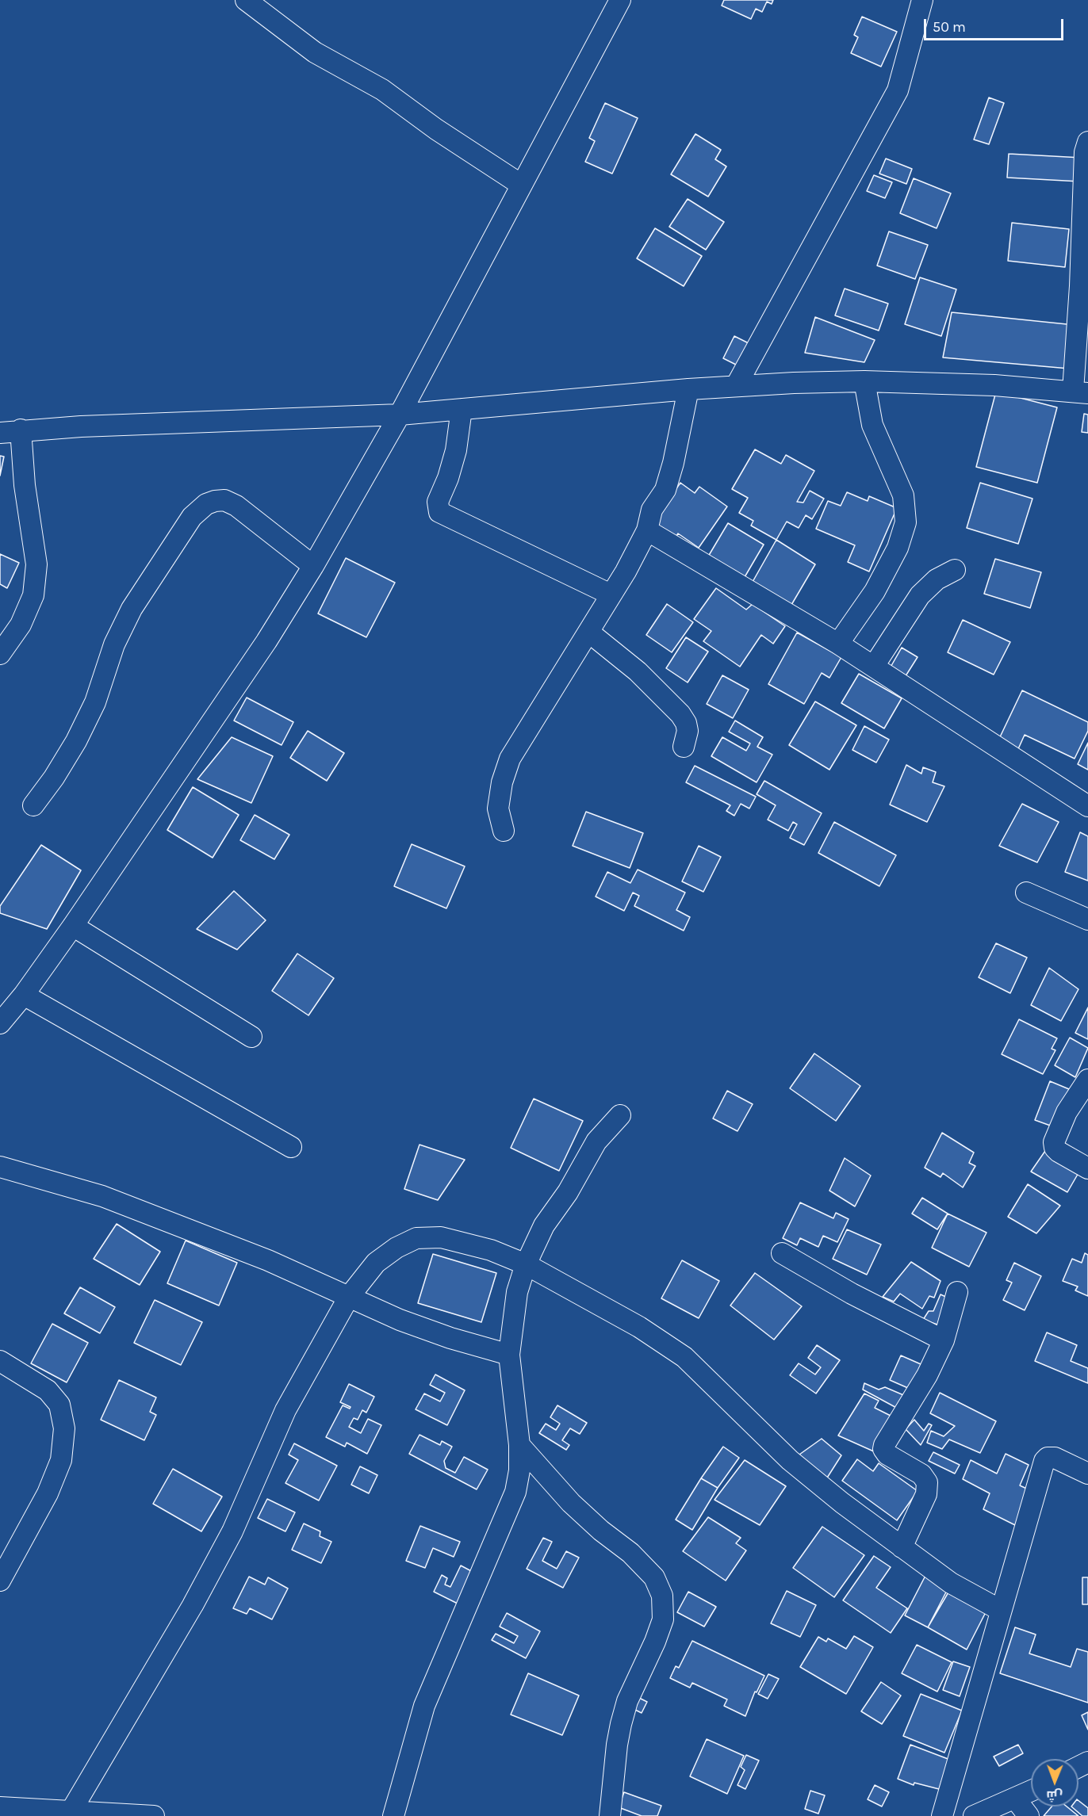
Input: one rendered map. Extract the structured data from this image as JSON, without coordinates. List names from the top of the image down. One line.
{"scale_bar":"50 m","north":"bottom"}
